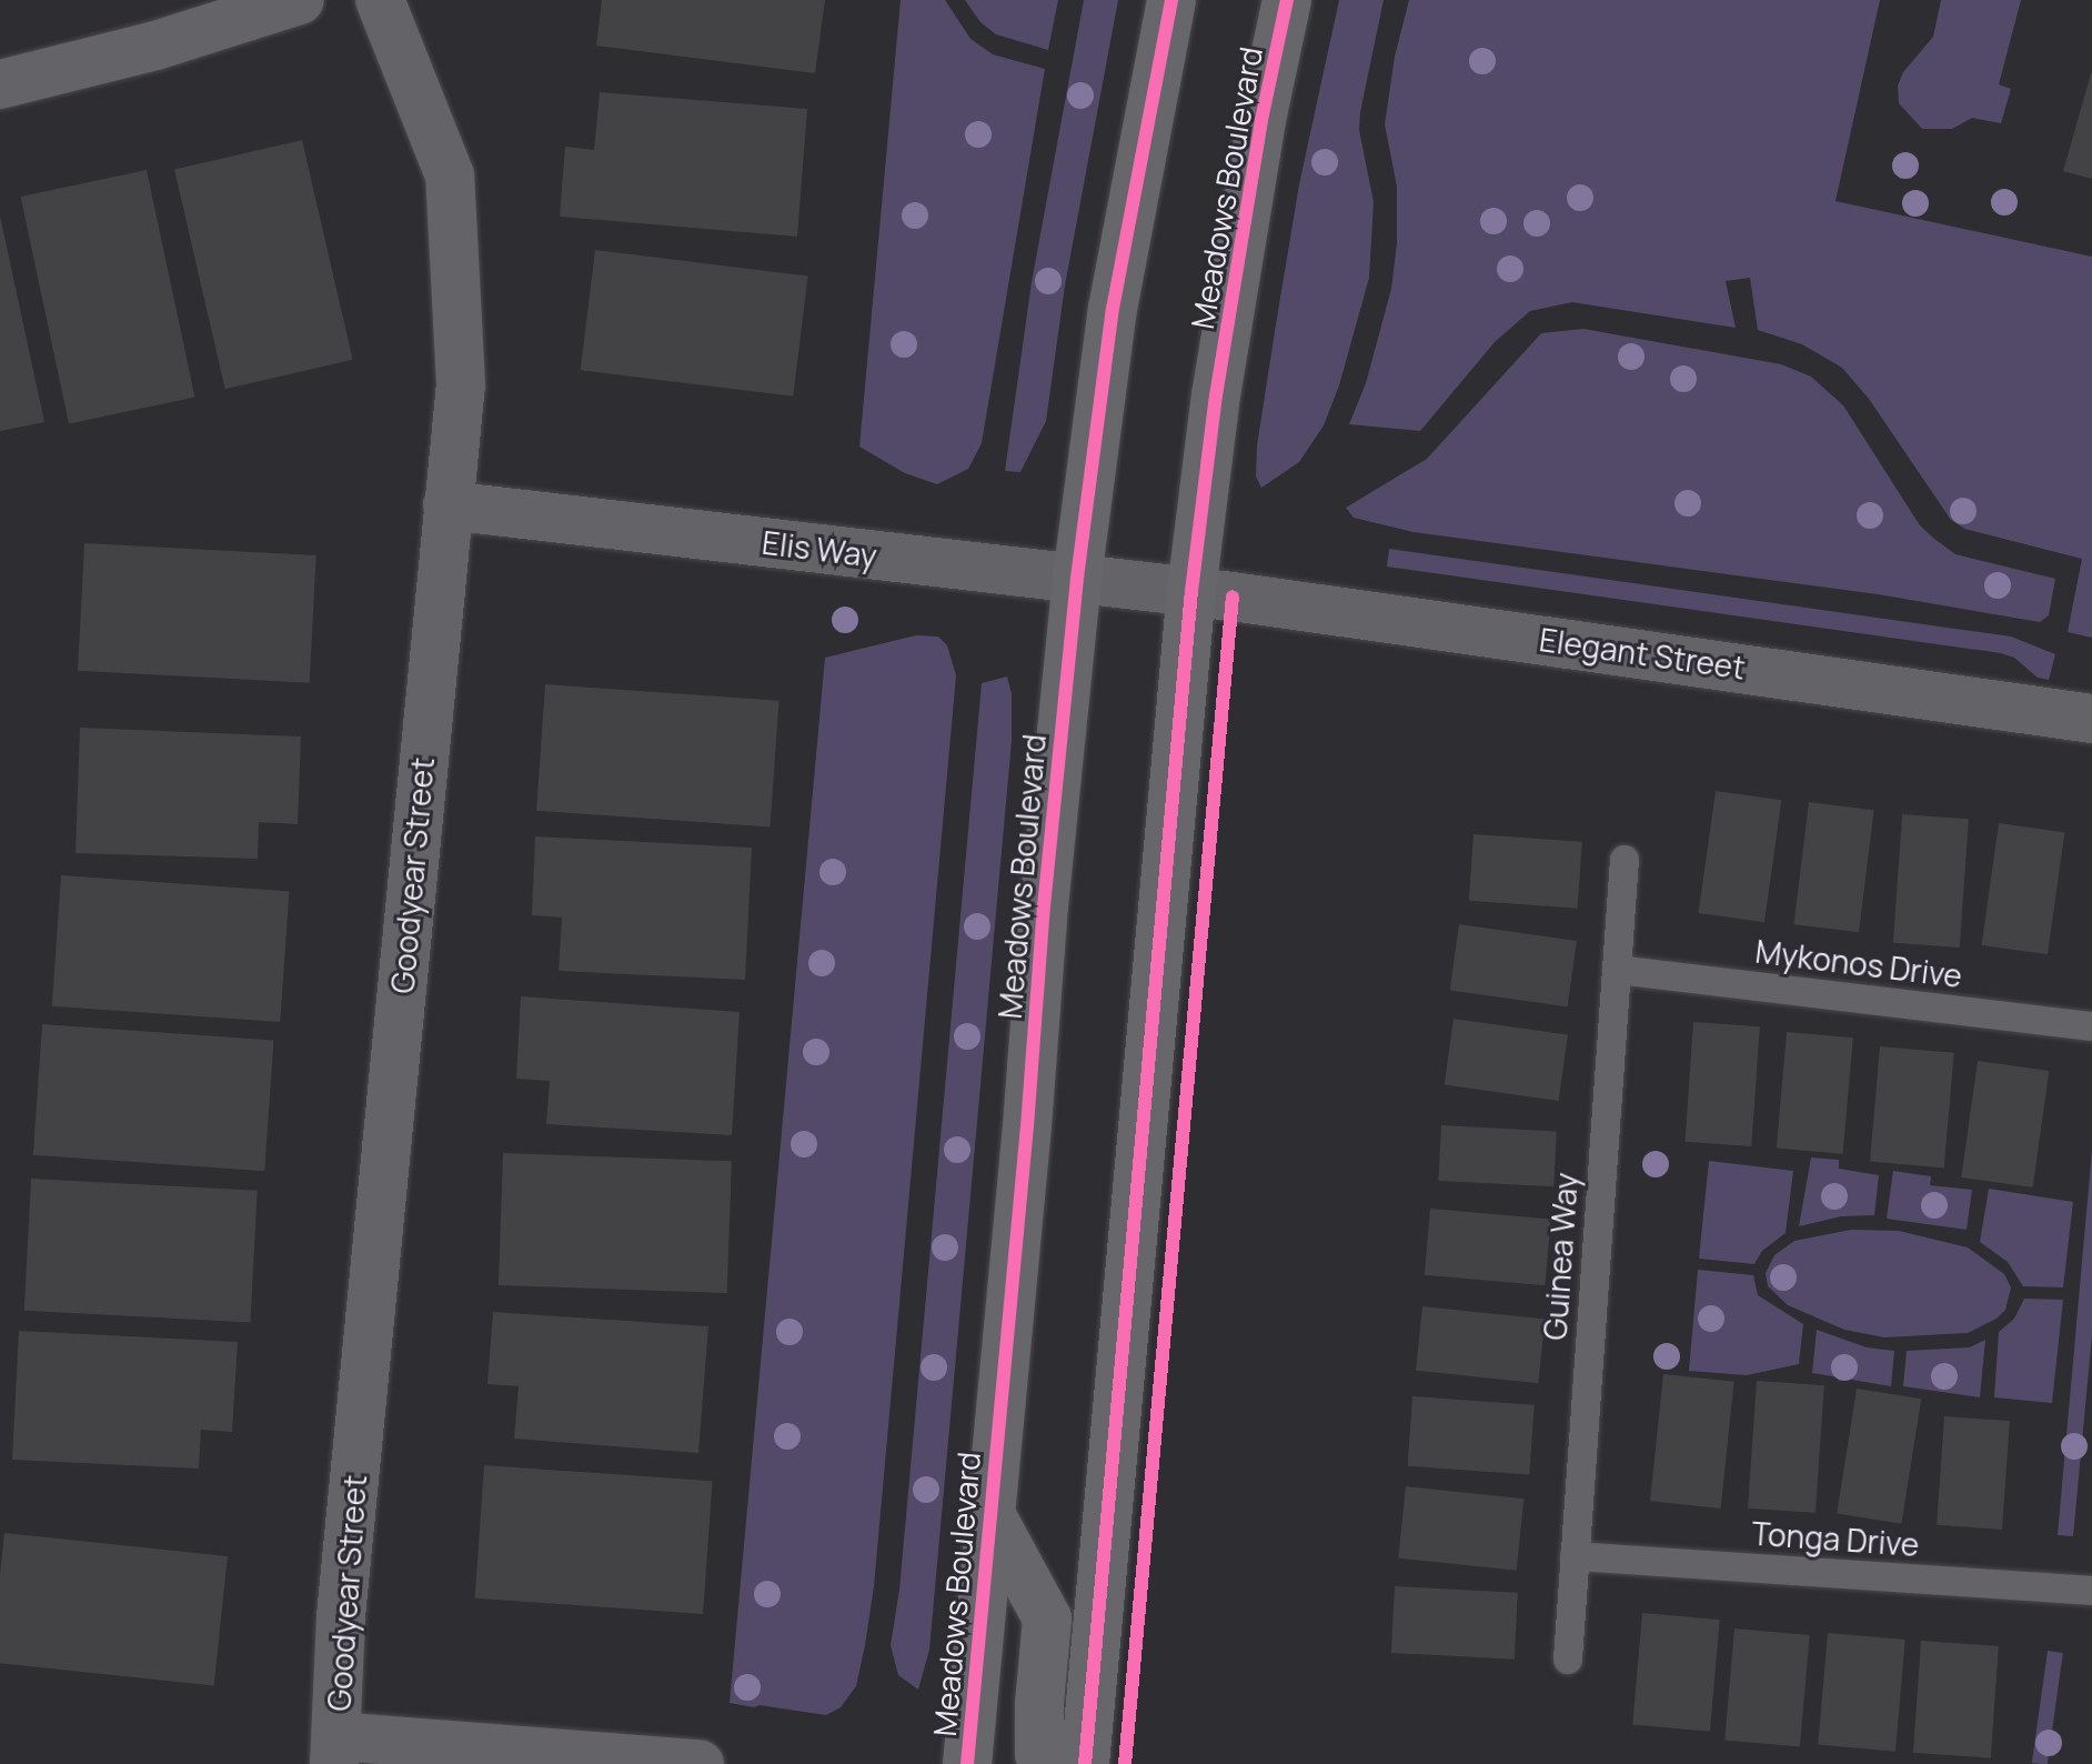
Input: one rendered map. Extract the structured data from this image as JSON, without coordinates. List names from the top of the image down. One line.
{"streets":{"main road":["Meadows Boulevard"],"street":["Elis Way","Elegant Street","Goodyear Street"],"lane":["Mykonos Drive","Guinea Way","Tonga Drive"]},"crossings":[["Meadows Boulevard","Elis Way"],["Meadows Boulevard","Elegant Street"],["Elis Way","Elegant Street"],["Elis Way","Goodyear Street"],["Mykonos Drive","Guinea Way"],["Guinea Way","Tonga Drive"]]}
